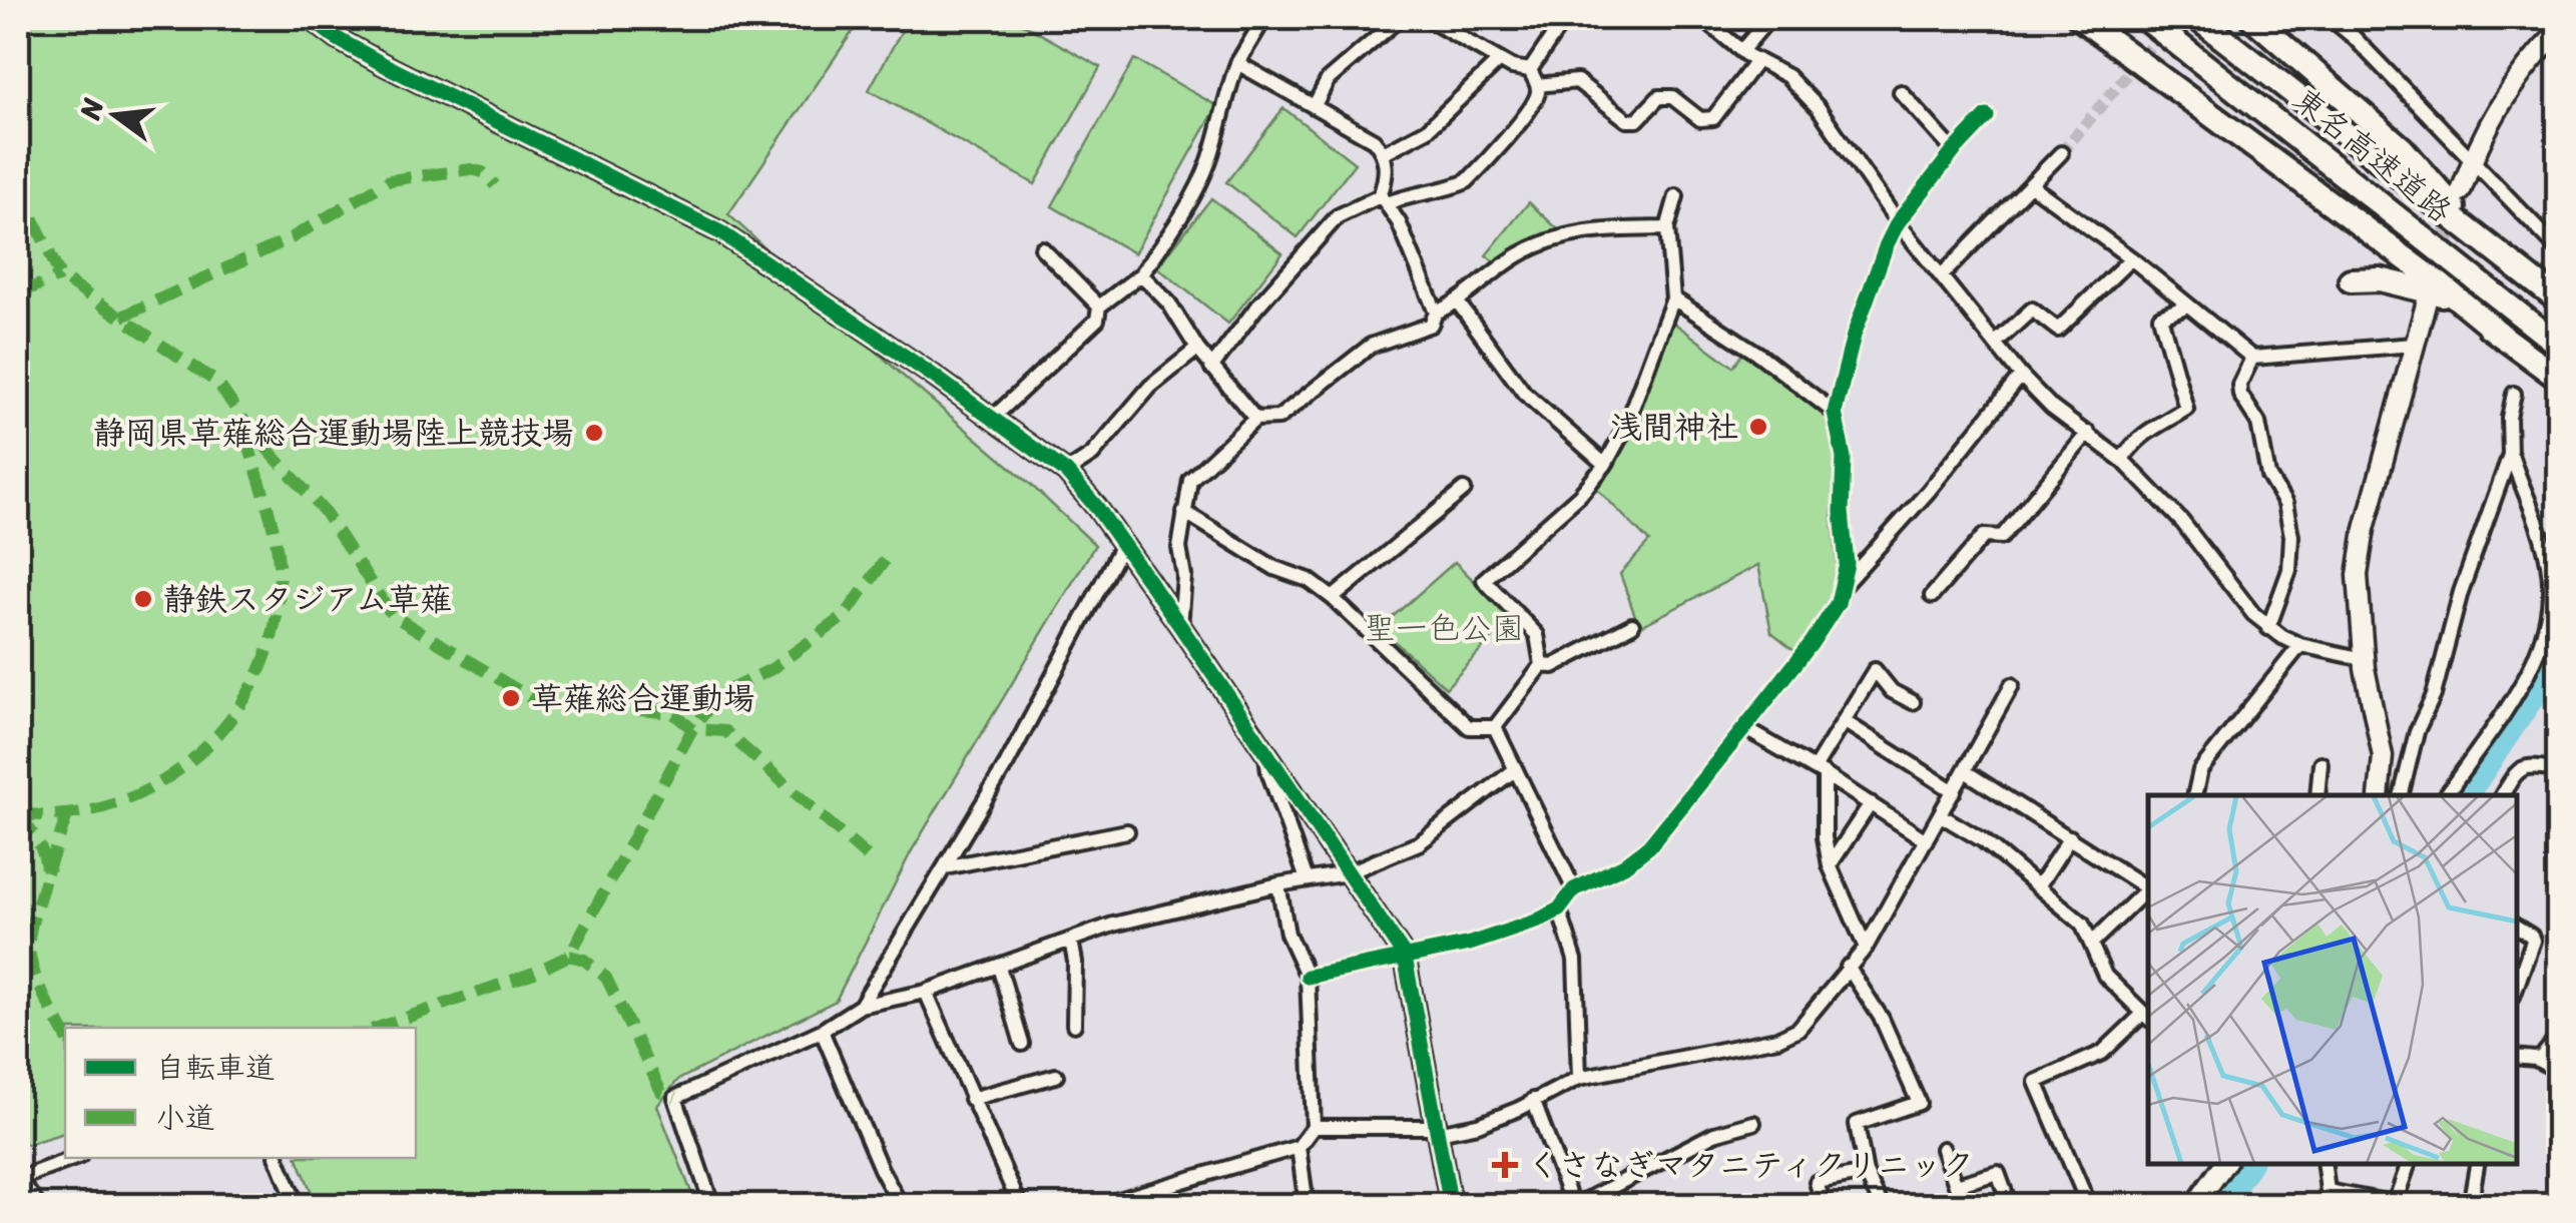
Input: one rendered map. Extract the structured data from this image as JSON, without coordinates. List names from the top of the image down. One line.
{"streets":{"highway":["東名高速道路"]},"parks":["聖一色公園"],"places":{"other":["浅間神社","静岡県草薙総合運動場陸上競技場","静鉄スタジアム草薙","草薙総合運動場"],"health":["くさなぎマタニティクリニック"]},"legend":["自転車道","小道"],"north":"left"}
